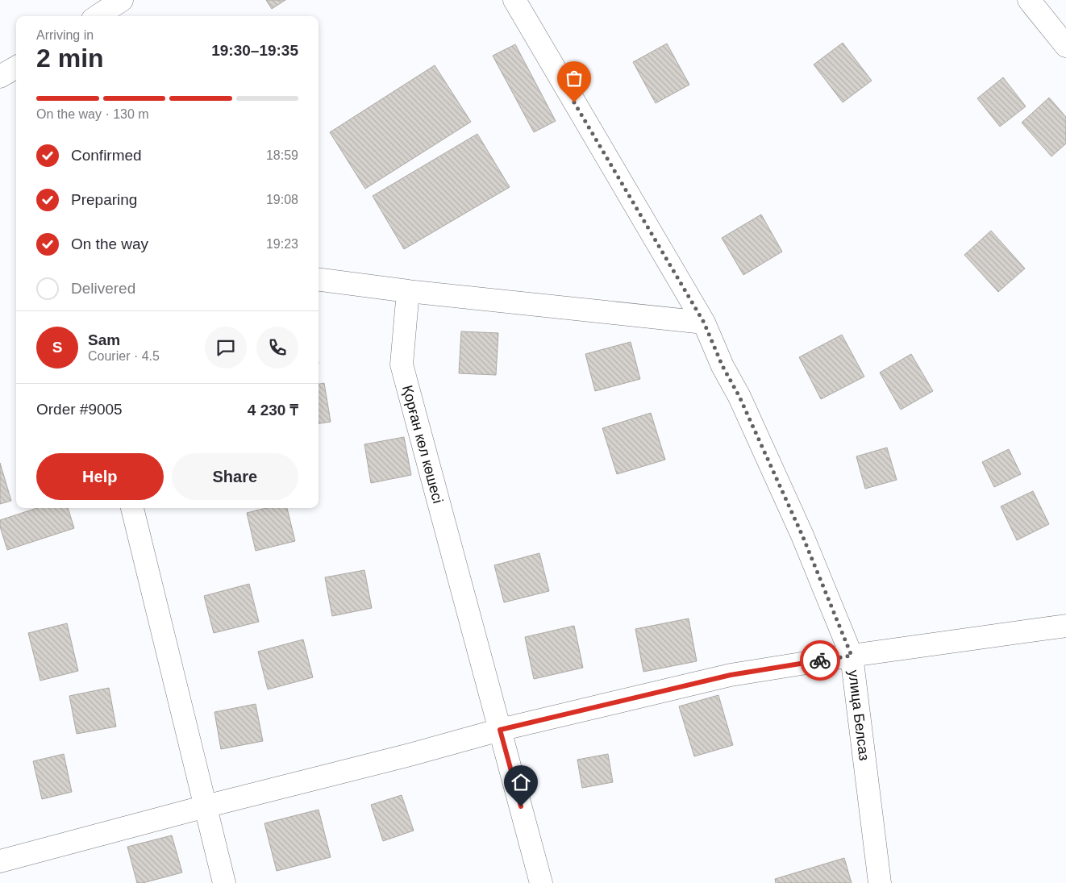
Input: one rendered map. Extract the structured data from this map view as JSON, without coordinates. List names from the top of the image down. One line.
{"streets":{"street":["Қорған көл көшесі","улица Белсаз"]},"page":{"heading":["2 min","Arriving in","19:30–19:35"],"panel":["Sam","Courier · 4.5","Order #9005","4 230 ₸"],"bar":"On the way · 130 m","list":[["Confirmed","18:59"],["Preparing","19:08"],["On the way","19:23"],"Delivered"],"round":"S","buttons":["Help","Share"]}}
